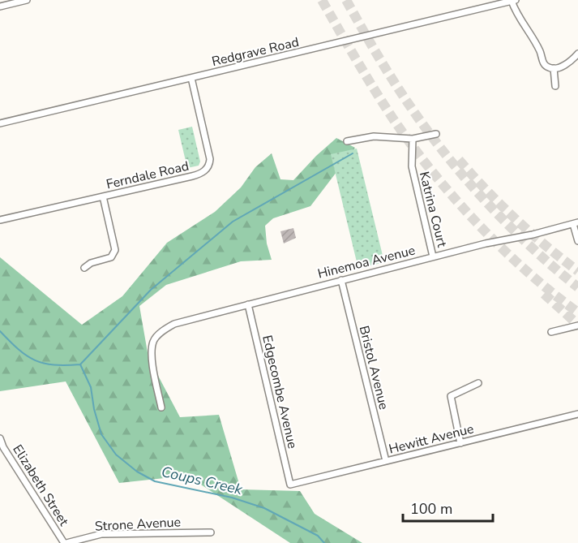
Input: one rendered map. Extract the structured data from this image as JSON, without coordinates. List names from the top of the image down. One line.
{"streets":{"street":["Redgrave Road","Ferndale Road","Katrina Court","Hinemoa Avenue","Bristol Avenue","Edgecombe Avenue","Hewitt Avenue","Elizabeth Street","Strone Avenue"]},"crossings":[["Redgrave Road","Ferndale Road"],["Katrina Court","Hinemoa Avenue"],["Hinemoa Avenue","Bristol Avenue"],["Hinemoa Avenue","Edgecombe Avenue"],["Bristol Avenue","Hewitt Avenue"],["Edgecombe Avenue","Hewitt Avenue"],["Elizabeth Street","Strone Avenue"]],"water":["Coups Creek"],"scale_bar":"100 m"}
